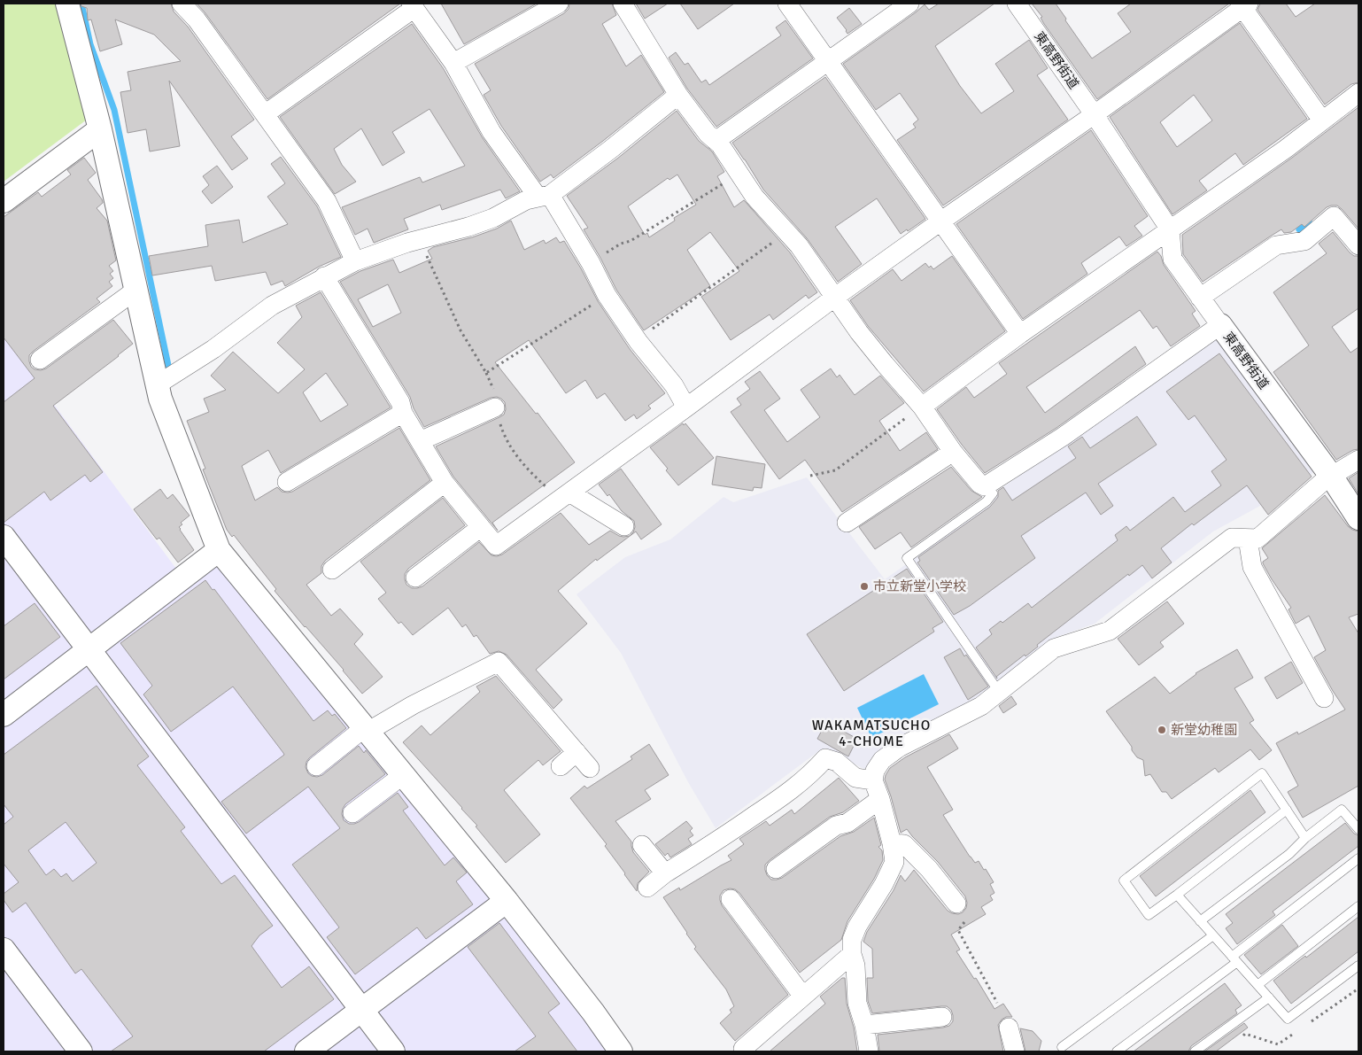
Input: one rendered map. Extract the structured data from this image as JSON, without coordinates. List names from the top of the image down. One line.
{"streets":{"street":["東高野街道"]},"districts":["WAKAMATSUCHO 4-CHOME"],"places":["市立新堂小学校","新堂幼稚園"]}
